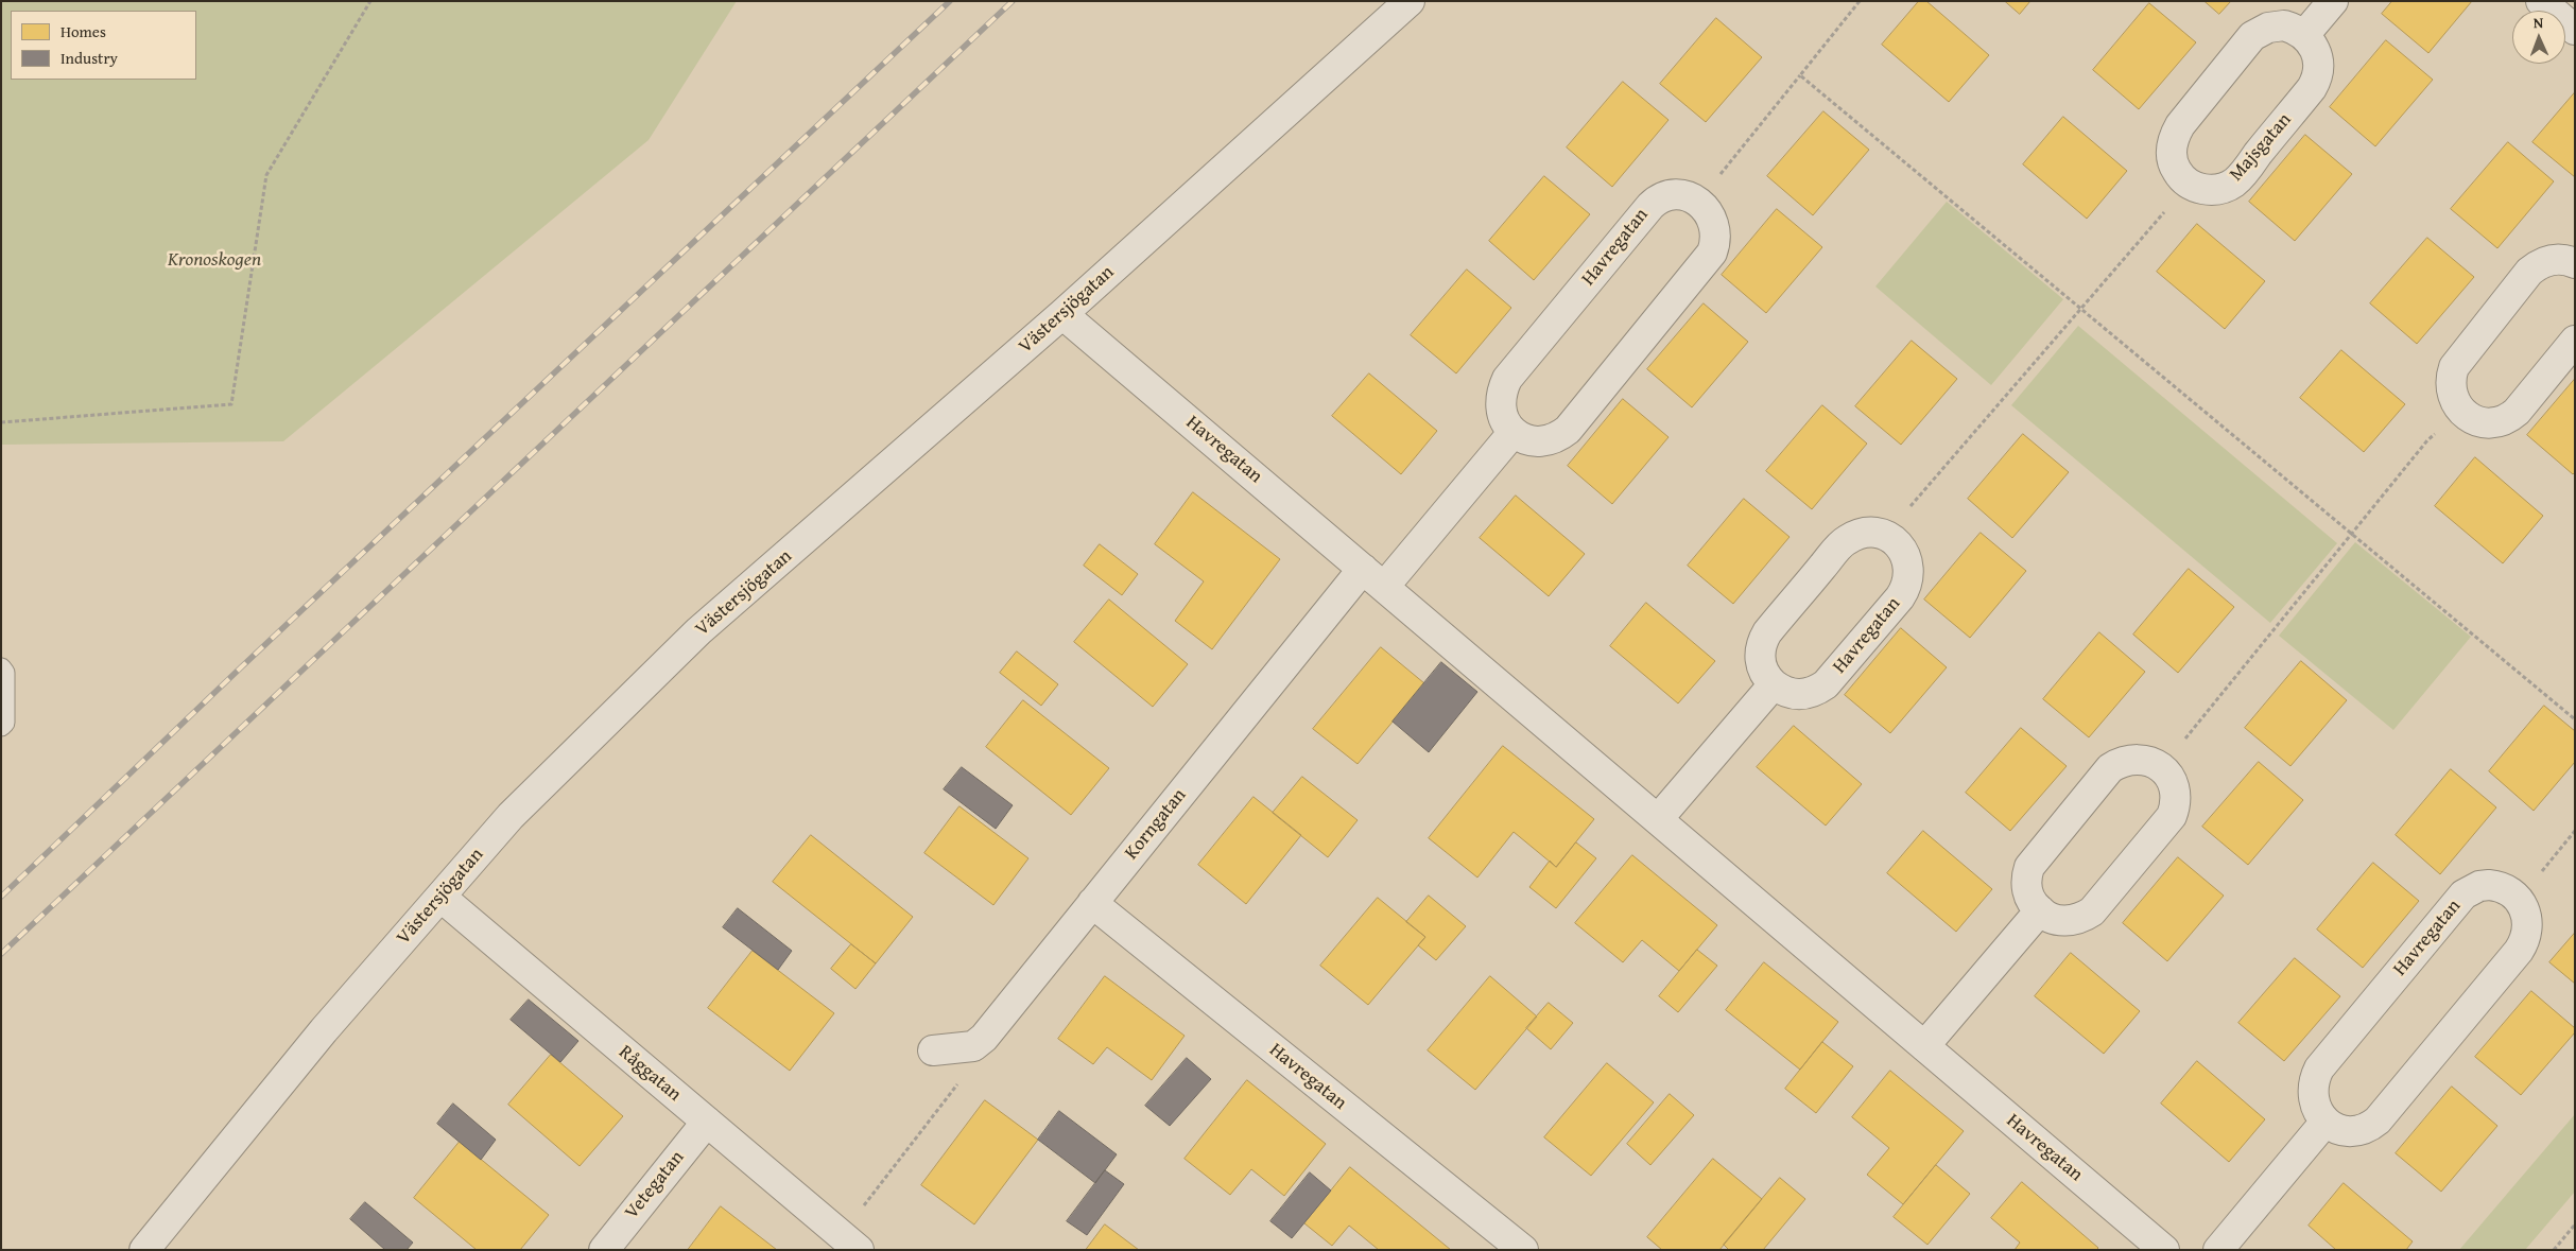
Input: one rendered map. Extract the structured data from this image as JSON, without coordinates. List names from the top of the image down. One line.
{"streets":{"street":["Majsgatan","Havregatan","Västersjögatan","Korngatan","Råggatan","Vetegatan"]},"crossings":[["Havregatan","Västersjögatan"],["Havregatan","Korngatan"],["Västersjögatan","Råggatan"],["Råggatan","Vetegatan"]],"parks":["Kronoskogen"],"legend":["Homes","Industry"],"north":"top"}
